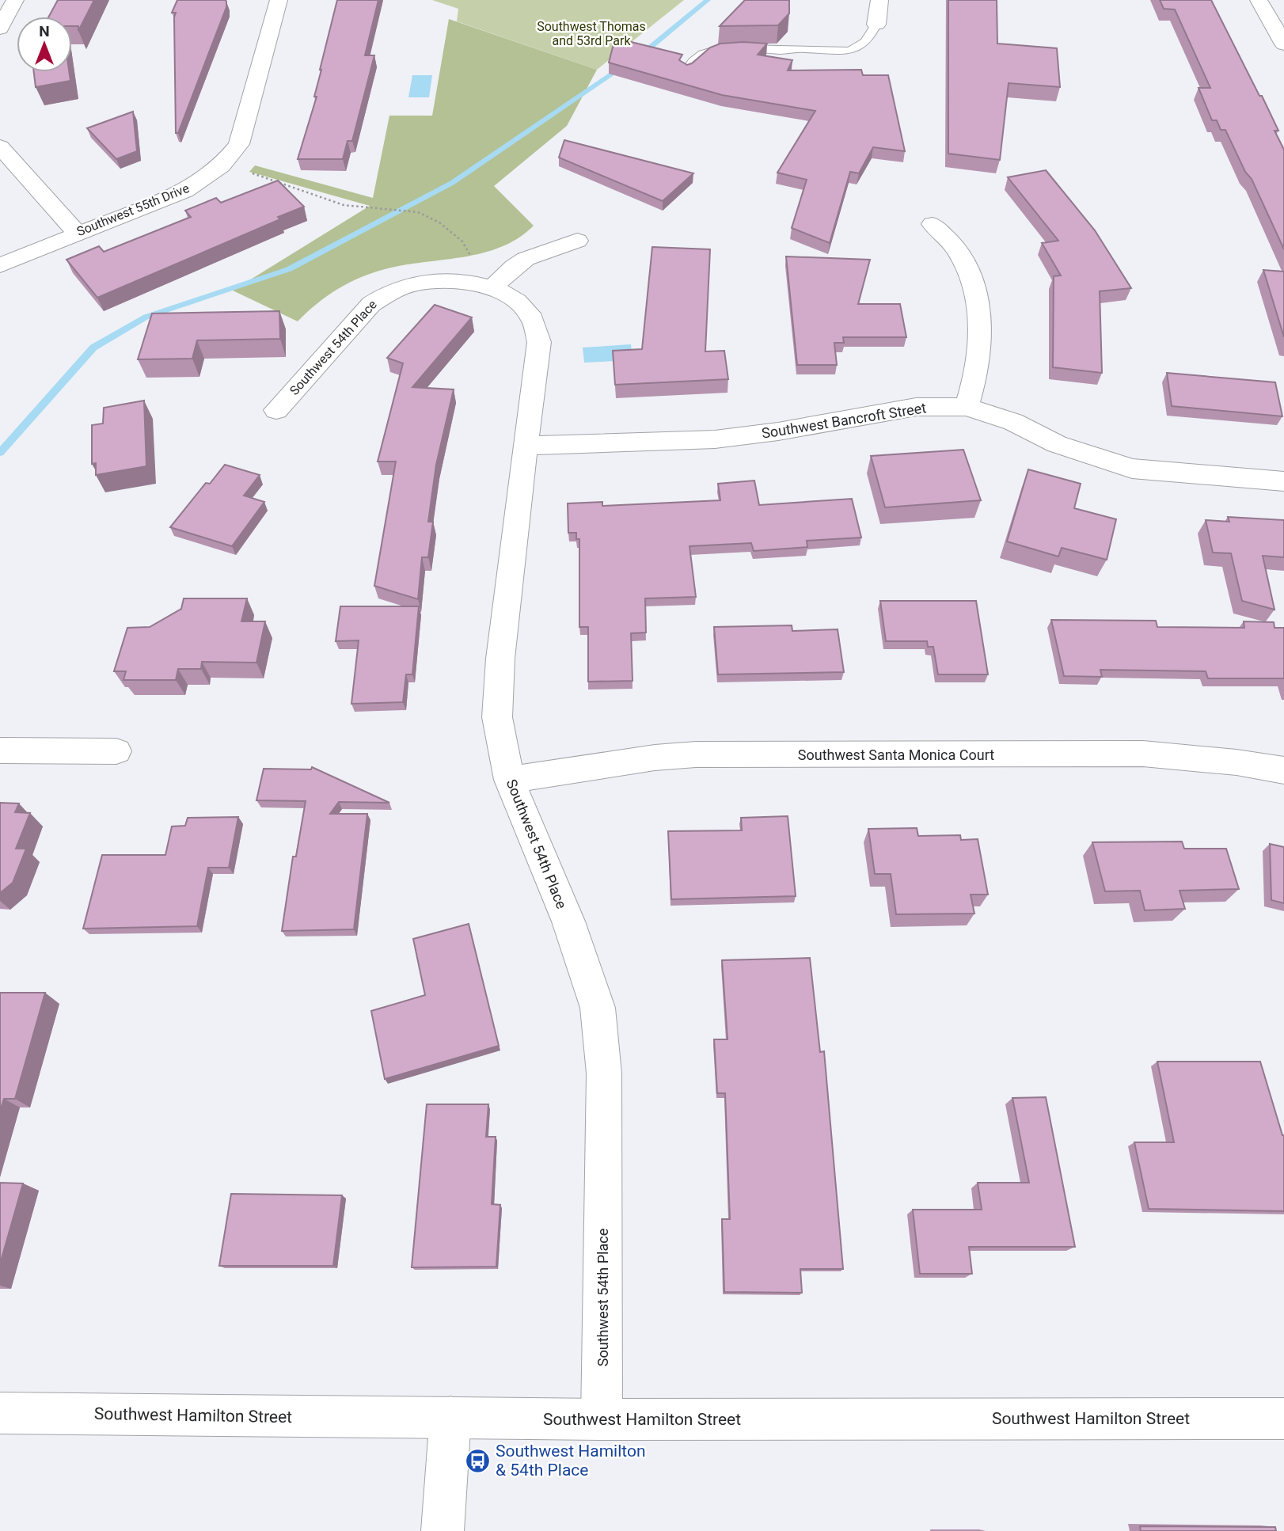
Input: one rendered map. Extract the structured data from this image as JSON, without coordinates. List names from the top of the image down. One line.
{"streets":{"street":["Southwest 55th Drive","Southwest 54th Place","Southwest Bancroft Street","Southwest Santa Monica Court","Southwest Hamilton Street"]},"crossings":[["Southwest 54th Place","Southwest Bancroft Street"],["Southwest 54th Place","Southwest Santa Monica Court"],["Southwest 54th Place","Southwest Hamilton Street"]],"parks":["Southwest Thomas and 53rd Park"],"places":{"bus stop":["Southwest Hamilton & 54th Place"]},"north":"top"}
